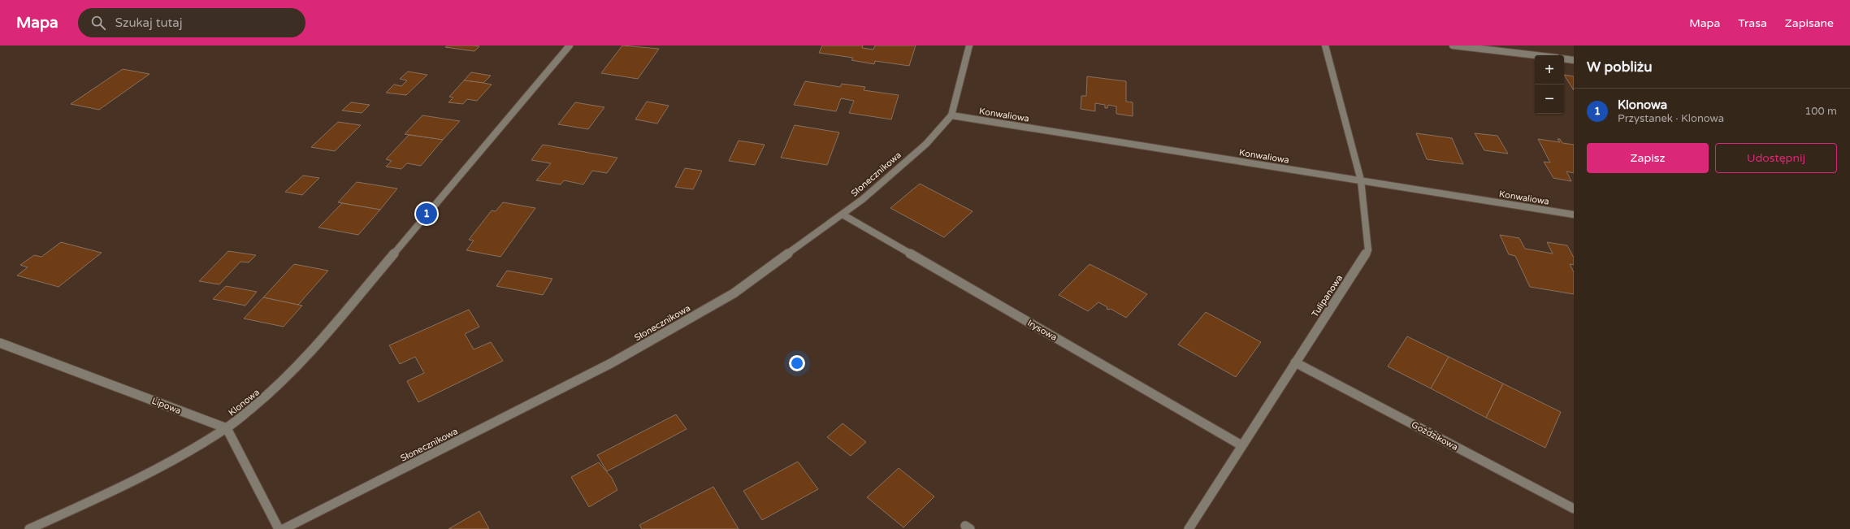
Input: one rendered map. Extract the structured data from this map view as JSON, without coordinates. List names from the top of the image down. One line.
{"streets":{"street":["Konwaliowa","Słonecznikowa","Tulipanowa","Irysowa","Klonowa","Lipowa","Goździkowa"]},"crossings":[["Konwaliowa","Słonecznikowa"],["Konwaliowa","Tulipanowa"],["Słonecznikowa","Irysowa"],["Tulipanowa","Irysowa"],["Tulipanowa","Goździkowa"],["Klonowa","Lipowa"]],"page":{"header":"Mapa","search":"Szukaj tutaj","nav":["Mapa","Trasa","Zapisane"],"heading":"W pobliżu","map_buttons":["+","−"],"list":[{"mark":"1","name":"Klonowa","note":"Przystanek · Klonowa","value":"100 m"}],"buttons":["Zapisz","Udostępnij"],"pins":"1"}}
